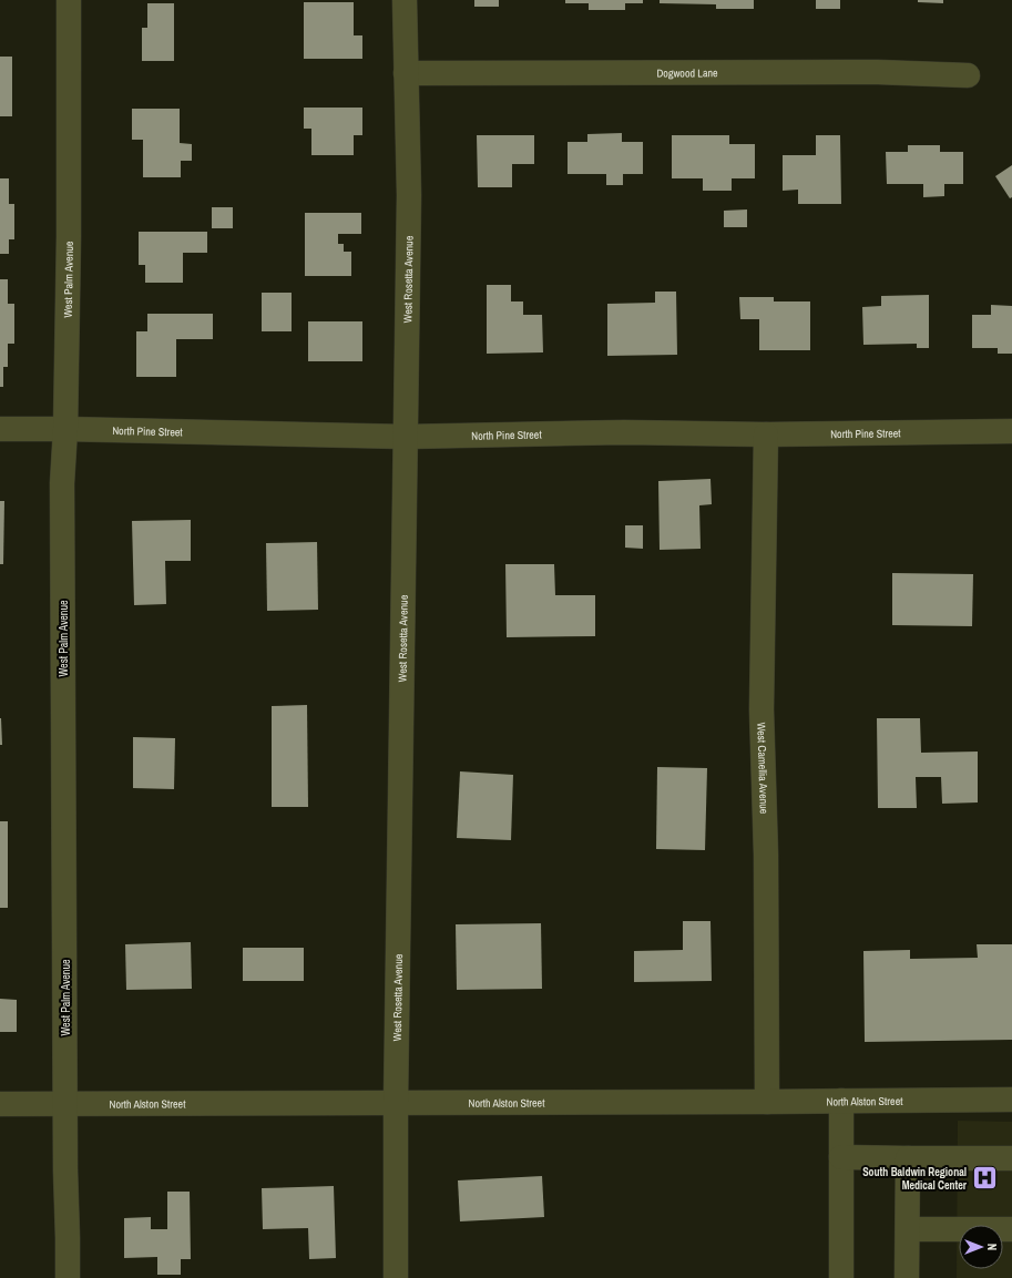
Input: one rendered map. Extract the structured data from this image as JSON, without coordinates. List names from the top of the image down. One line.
{"streets":{"street":["Dogwood Lane","West Palm Avenue","West Rosetta Avenue","North Pine Street","West Camellia Avenue","North Alston Street"]},"crossings":[["Dogwood Lane","West Rosetta Avenue"],["West Palm Avenue","North Pine Street"],["West Palm Avenue","North Alston Street"],["West Rosetta Avenue","North Pine Street"],["West Rosetta Avenue","North Alston Street"],["North Pine Street","West Camellia Avenue"],["West Camellia Avenue","North Alston Street"]],"places":{"hospital":["South Baldwin Regional Medical Center"]},"north":"right"}
